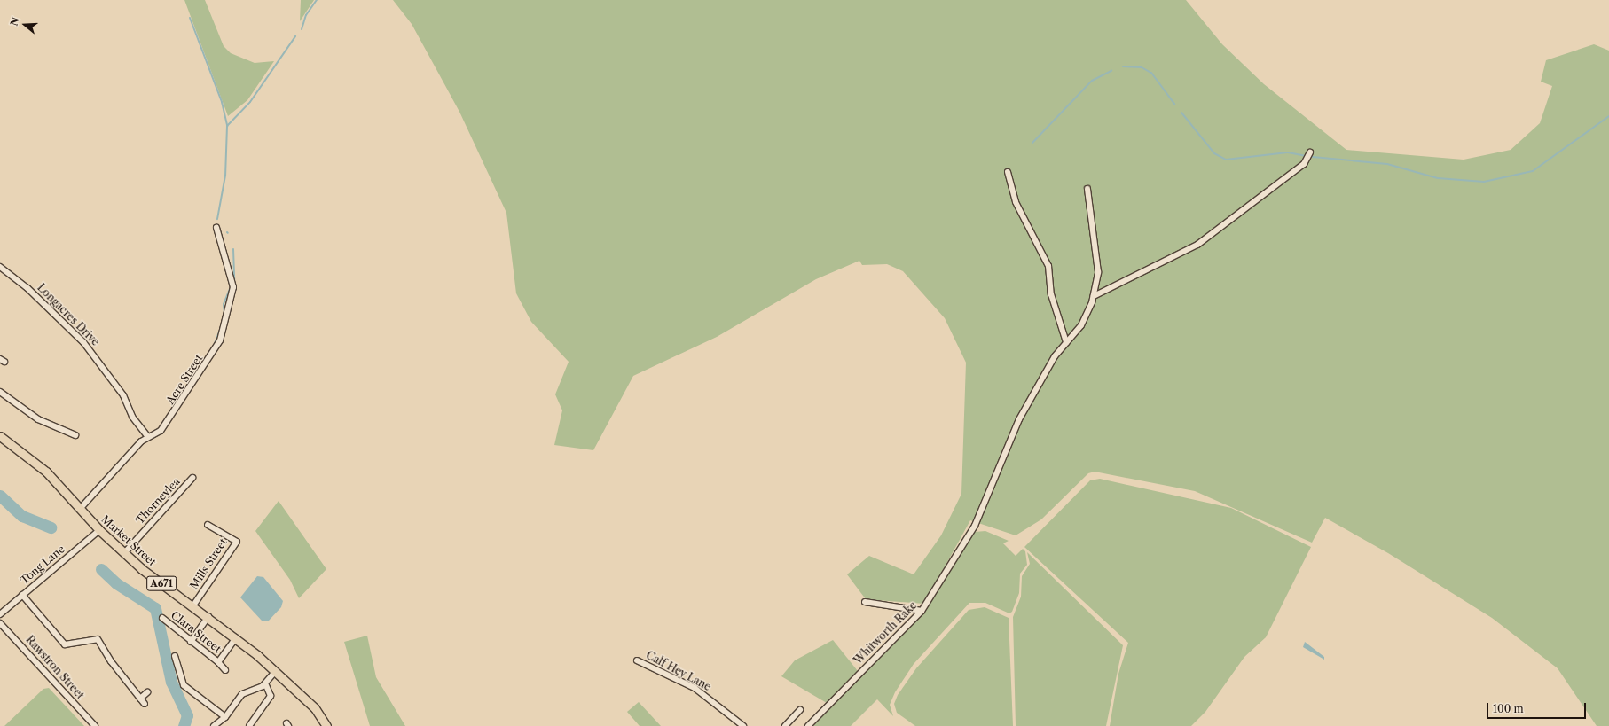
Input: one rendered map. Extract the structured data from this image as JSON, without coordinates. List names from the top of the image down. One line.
{"streets":{"main road":["Market Street","A671"],"street":["Longacres Drive","Acre Street","Thorneylea","Mills Street","Tong Lane","Clara Street","Whitworth Rake","Rawstron Street","Calf Hey Lane"]},"crossings":[["Longacres Drive","Acre Street"],["Acre Street","Market Street"],["Thorneylea","Market Street"],["Market Street","Mills Street"],["Market Street","Tong Lane"]],"scale_bar":"100 m","north":"left"}
